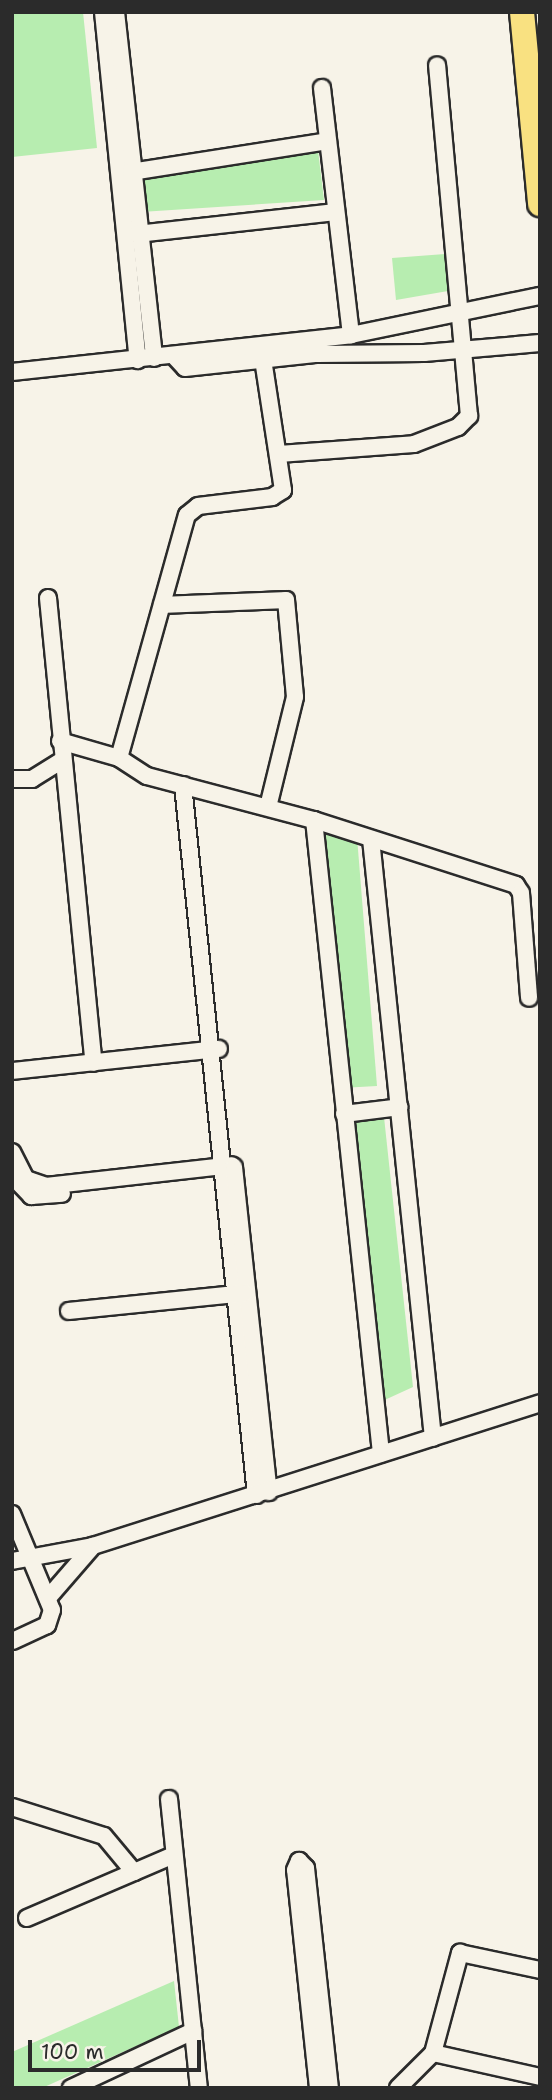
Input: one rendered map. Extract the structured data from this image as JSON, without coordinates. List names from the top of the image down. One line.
{"scale_bar":"100 m"}
